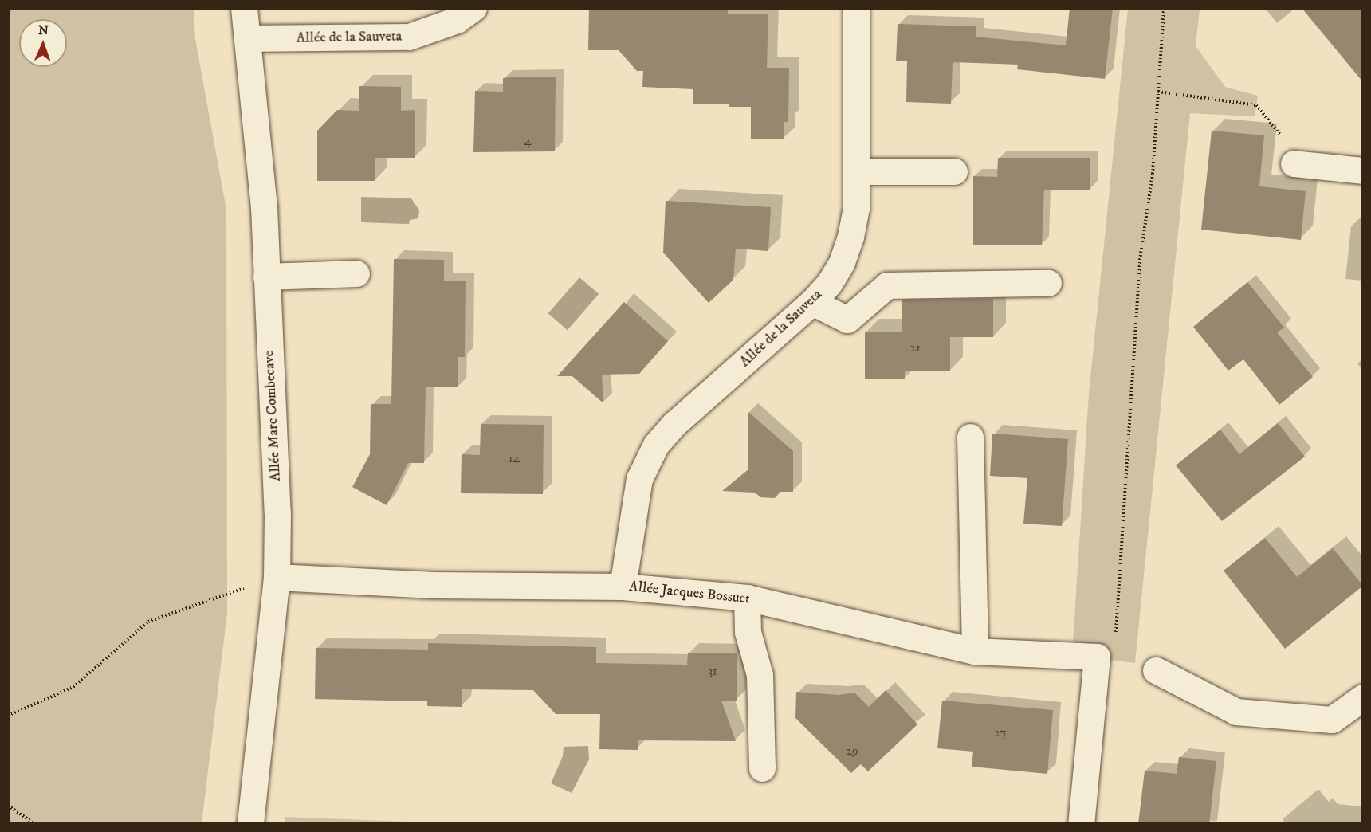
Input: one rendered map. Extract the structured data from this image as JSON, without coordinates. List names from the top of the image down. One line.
{"streets":{"street":["Allée de la Sauveta","Allée Marc Combecave","Allée Jacques Bossuet"]},"crossings":[["Allée de la Sauveta","Allée Marc Combecave"],["Allée de la Sauveta","Allée Jacques Bossuet"],["Allée Marc Combecave","Allée Jacques Bossuet"]],"house_numbers":["4","21","14","31","27","29"],"north":"top"}
